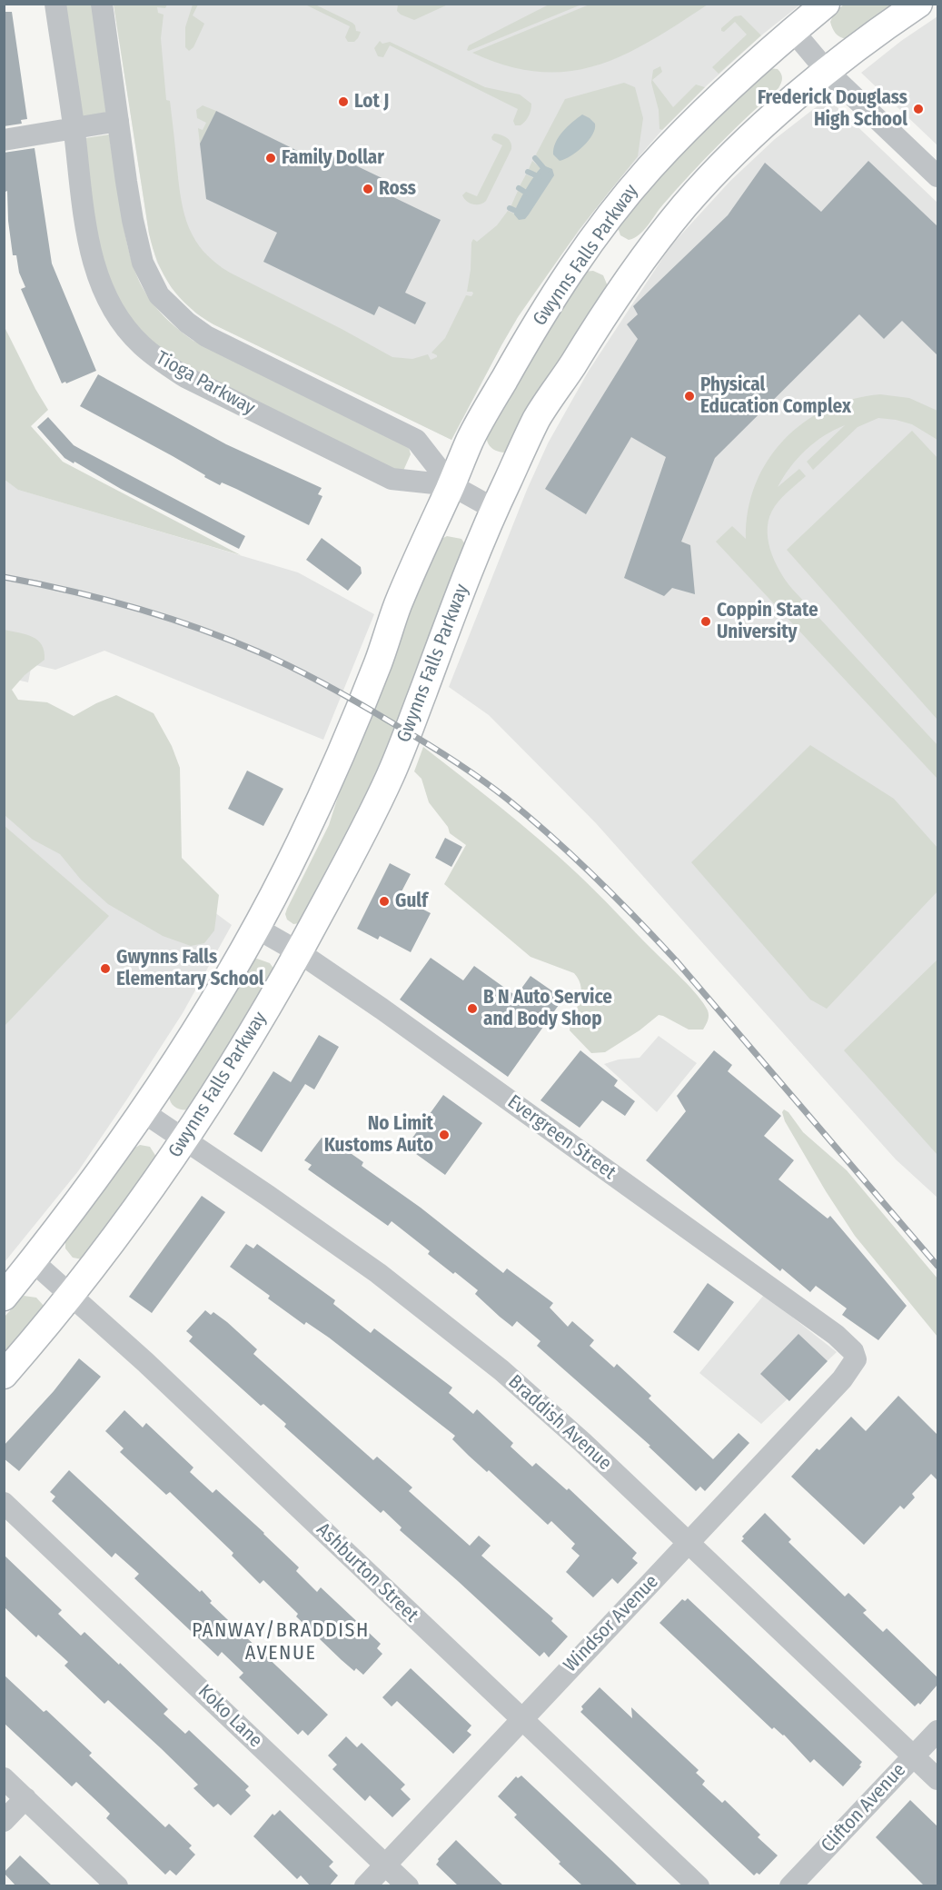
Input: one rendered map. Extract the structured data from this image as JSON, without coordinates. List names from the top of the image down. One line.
{"streets":{"main road":["Gwynns Falls Parkway"],"street":["Tioga Parkway","Evergreen Street","Braddish Avenue","Ashburton Street","Windsor Avenue","Koko Lane","Clifton Avenue"]},"crossings":[["Gwynns Falls Parkway","Tioga Parkway"],["Gwynns Falls Parkway","Evergreen Street"],["Gwynns Falls Parkway","Braddish Avenue"],["Gwynns Falls Parkway","Ashburton Street"],["Evergreen Street","Windsor Avenue"],["Braddish Avenue","Windsor Avenue"],["Braddish Avenue","Clifton Avenue"],["Ashburton Street","Windsor Avenue"],["Windsor Avenue","Koko Lane"]],"districts":["PANWAY/BRADDISH AVENUE"],"places":["Lot J","Frederick Douglass High School","Family Dollar","Ross","Physical Education Complex","Coppin State University","Gulf","Gwynns Falls Elementary School","B N Auto Service and Body Shop","No Limit Kustoms Auto"]}
